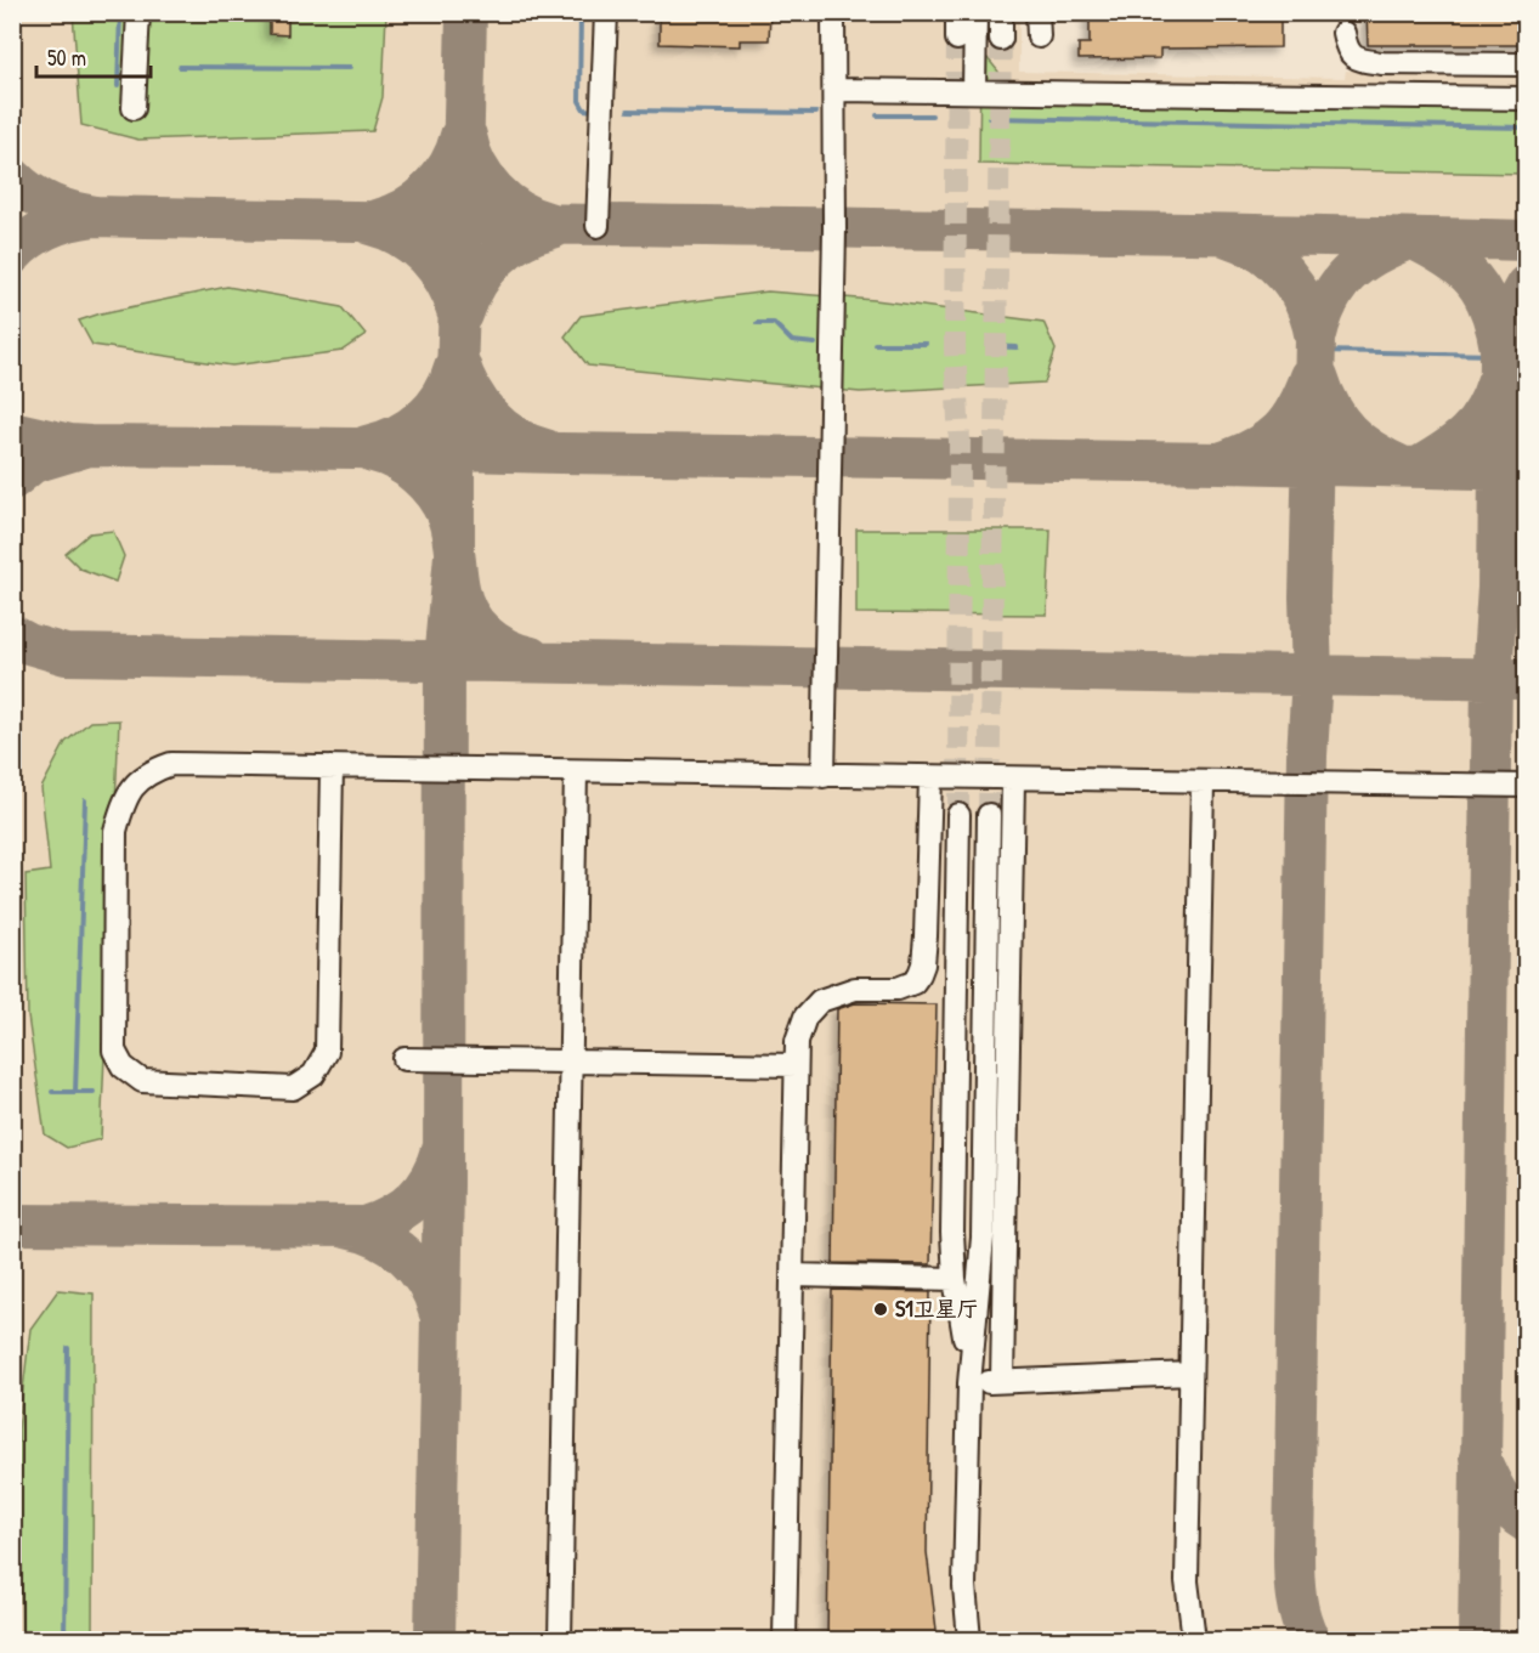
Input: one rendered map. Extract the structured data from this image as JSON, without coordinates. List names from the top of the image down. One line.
{"places":["S1卫星厅"],"scale_bar":"50 m"}
